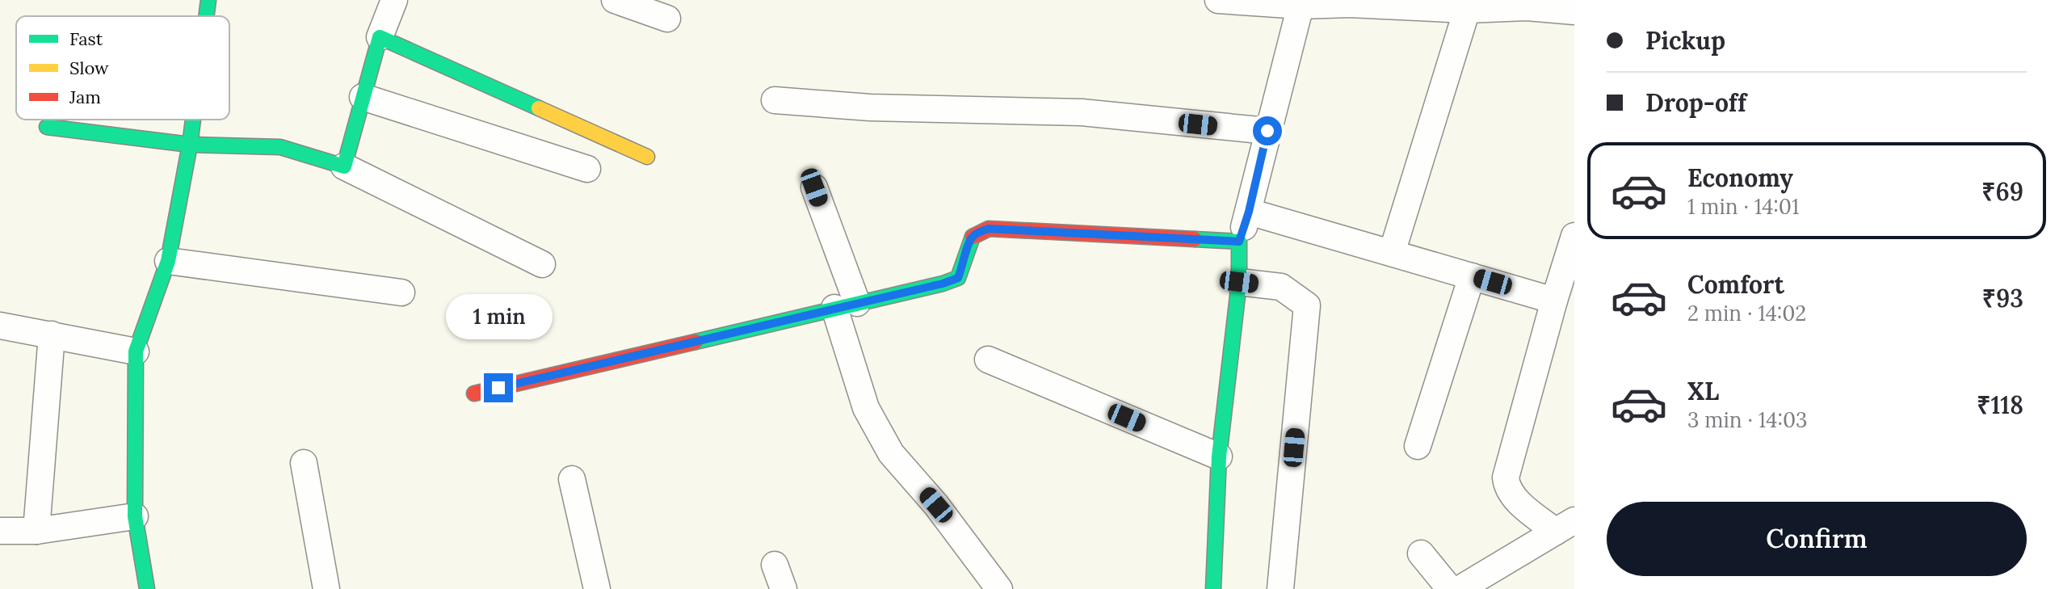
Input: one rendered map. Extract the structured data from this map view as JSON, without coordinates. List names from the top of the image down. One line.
{"legend":["Fast","Slow","Jam"],"page":{"banner":["Pickup","Drop-off"],"list":[{"name":"Economy","note":"1 min · 14:01","value":"₹69"},{"name":"Comfort","note":"2 min · 14:02","value":"₹93"},{"name":"XL","note":"3 min · 14:03","value":"₹118"}],"bubble":"1 min","buttons":"Confirm"}}
